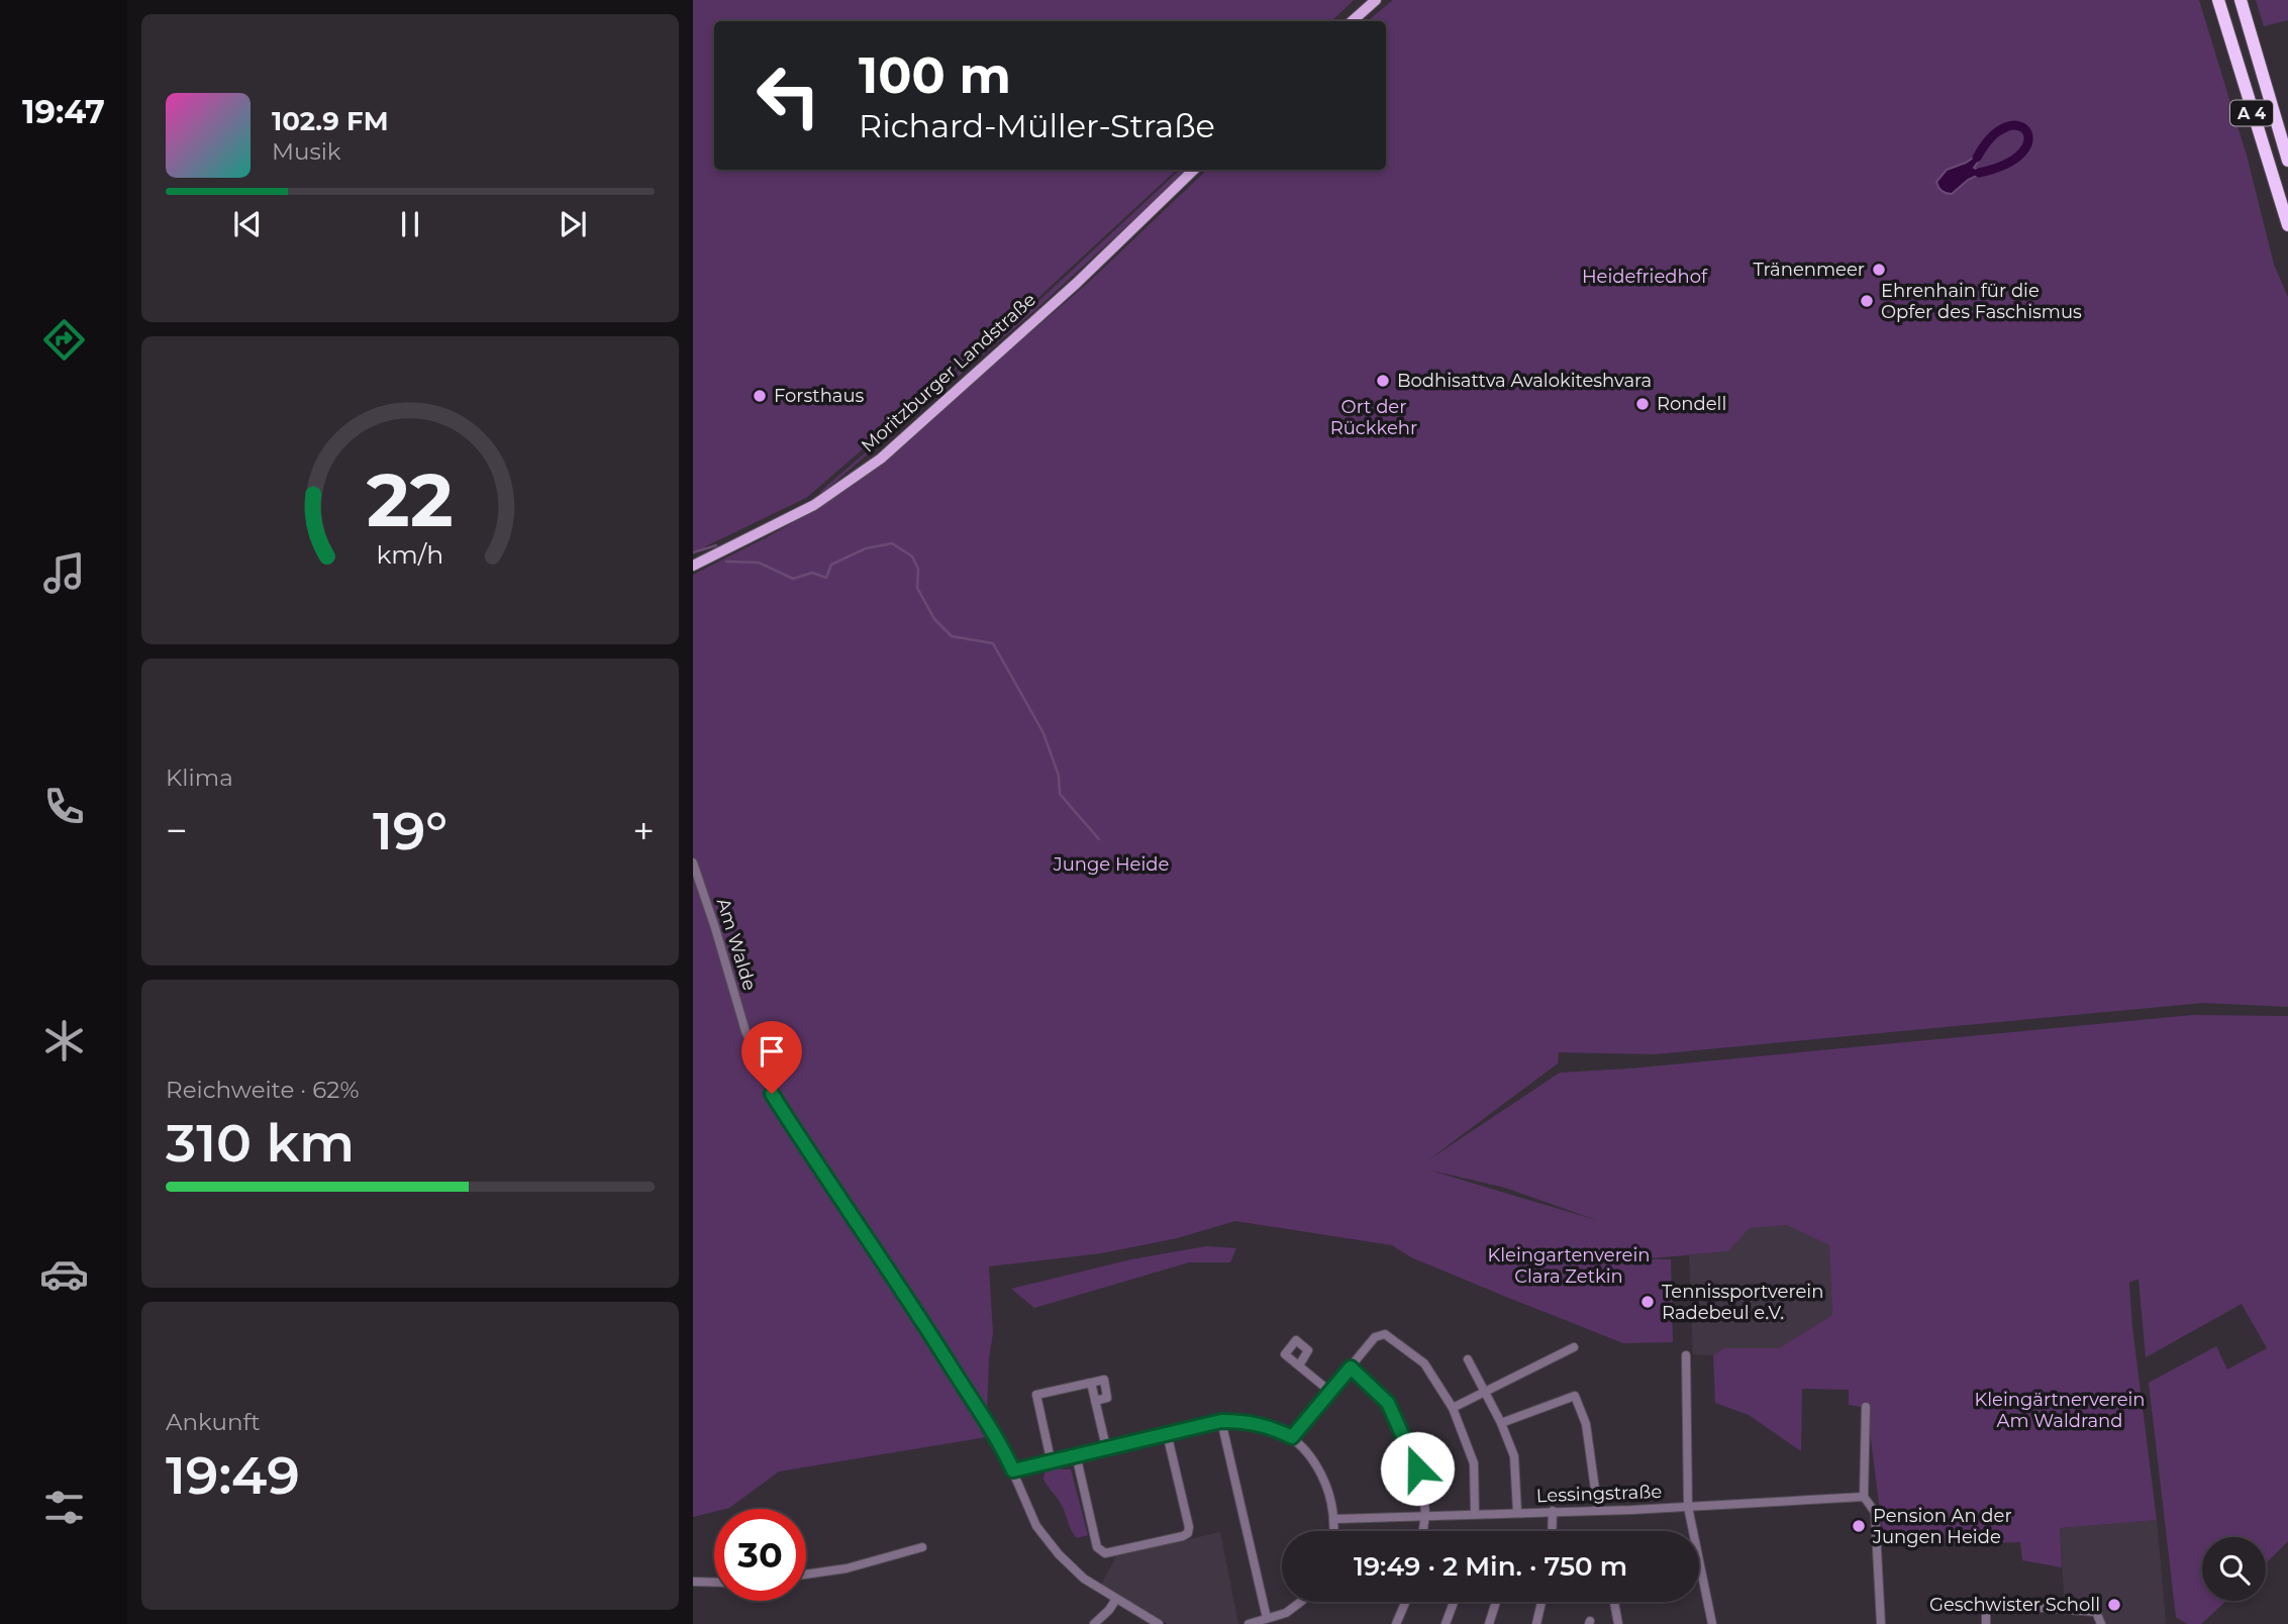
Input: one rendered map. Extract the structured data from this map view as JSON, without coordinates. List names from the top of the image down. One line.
{"streets":{"highway":["A 4"],"main road":["Moritzburger Landstraße"],"street":["Am Walde","Lessingstraße"]},"parks":["Heidefriedhof","Ort der Rückkehr","Junge Heide","Kleingartenverein Clara Zetkin","Kleingärtnerverein Am Waldrand"],"places":["Tränenmeer","Ehrenhain für die Opfer des Faschismus","Bodhisattva Avalokiteshvara","Forsthaus","Rondell","Tennissportverein Radebeul e.V.","Pension An der Jungen Heide","Geschwister Scholl"],"page":{"tabs":"19:47","turn":["100 m","Richard-Müller-Straße"],"song":["102.9 FM","Musik"],"tile":["Klima",["Reichweite · 62%","310 km"],["Ankunft","19:49"]],"heat":["−","19°","+"],"limit":"30","trip":"19:49 · 2 Min. · 750 m","gauge":["22","km/h"]}}
